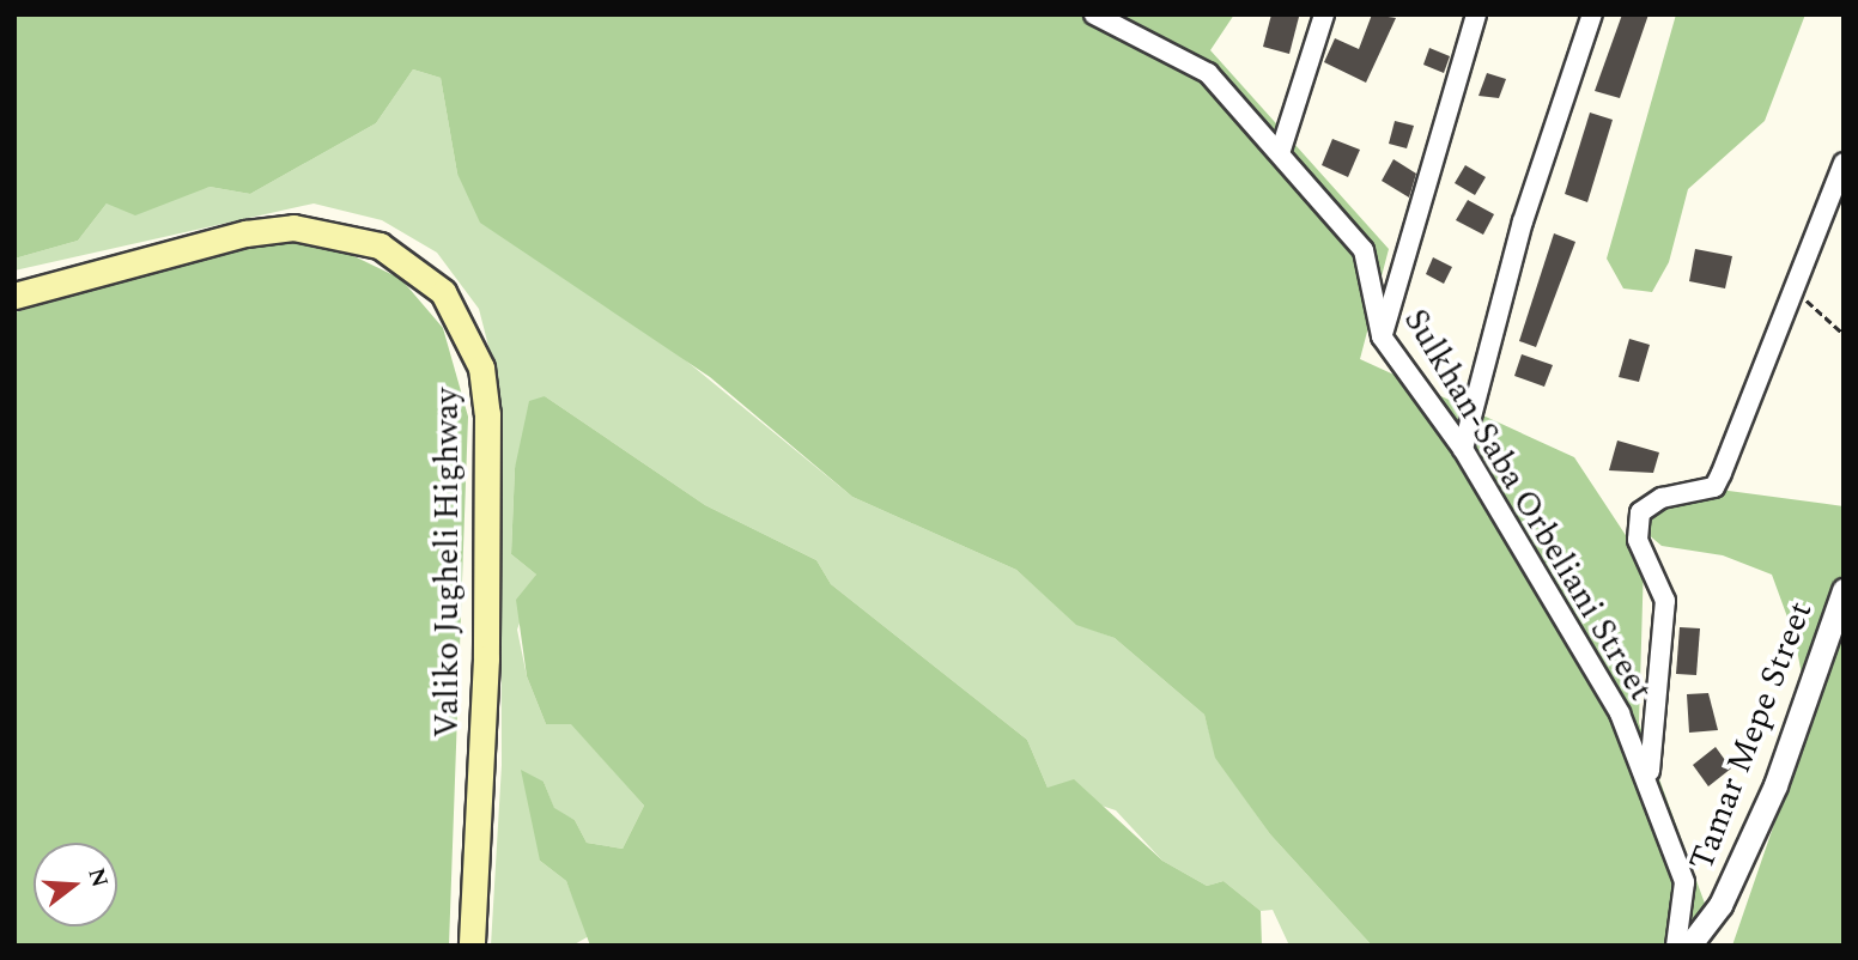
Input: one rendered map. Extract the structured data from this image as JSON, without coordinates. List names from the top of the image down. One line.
{"streets":{"main road":["Valiko Jugheli Highway"],"street":["Sulkhan-Saba Orbeliani Street","Tamar Mepe Street"]},"north":"right"}
